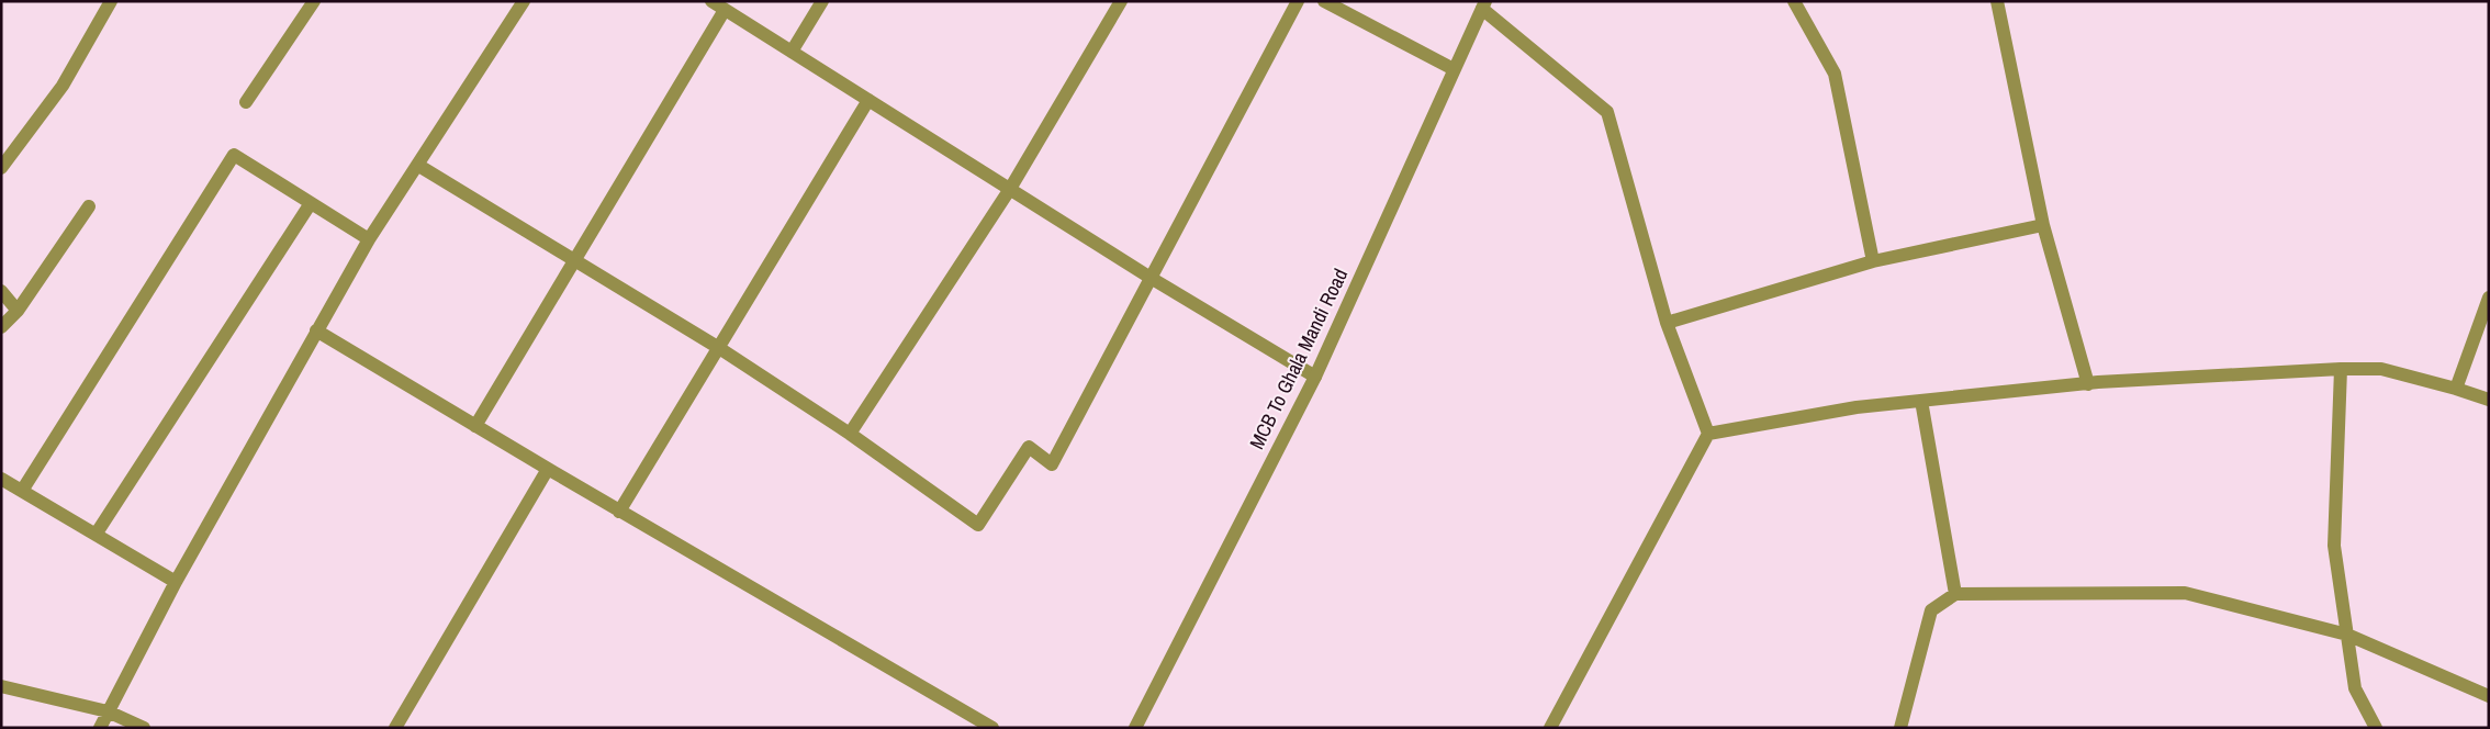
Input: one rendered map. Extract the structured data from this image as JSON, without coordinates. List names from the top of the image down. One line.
{"streets":{"street":["MCB To Ghala Mandi Road"]}}
